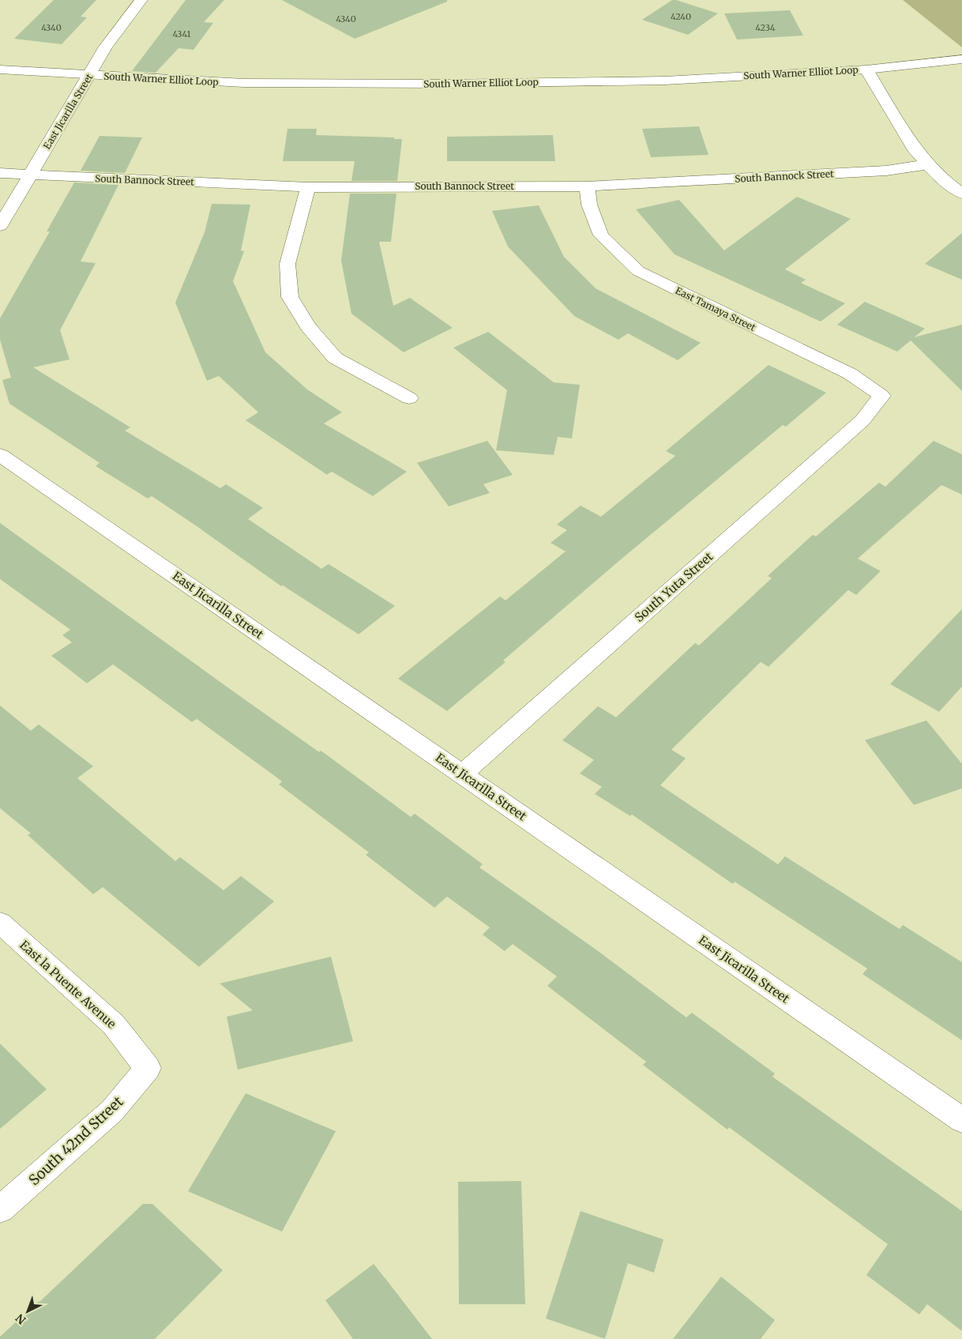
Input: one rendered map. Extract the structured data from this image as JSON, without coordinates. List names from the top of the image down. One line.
{"streets":{"street":["South Warner Elliot Loop","East Jicarilla Street","South Bannock Street","East Tamaya Street","South Yuta Street","East la Puente Avenue","South 42nd Street"]},"crossings":[["South Warner Elliot Loop","East Jicarilla Street"],["East Jicarilla Street","South Bannock Street"],["East Jicarilla Street","South Yuta Street"],["South Bannock Street","East Tamaya Street"],["East Tamaya Street","South Yuta Street"],["East la Puente Avenue","South 42nd Street"]],"house_numbers":["4240","4340","4340","4234","4341"],"north":"bottom left"}
